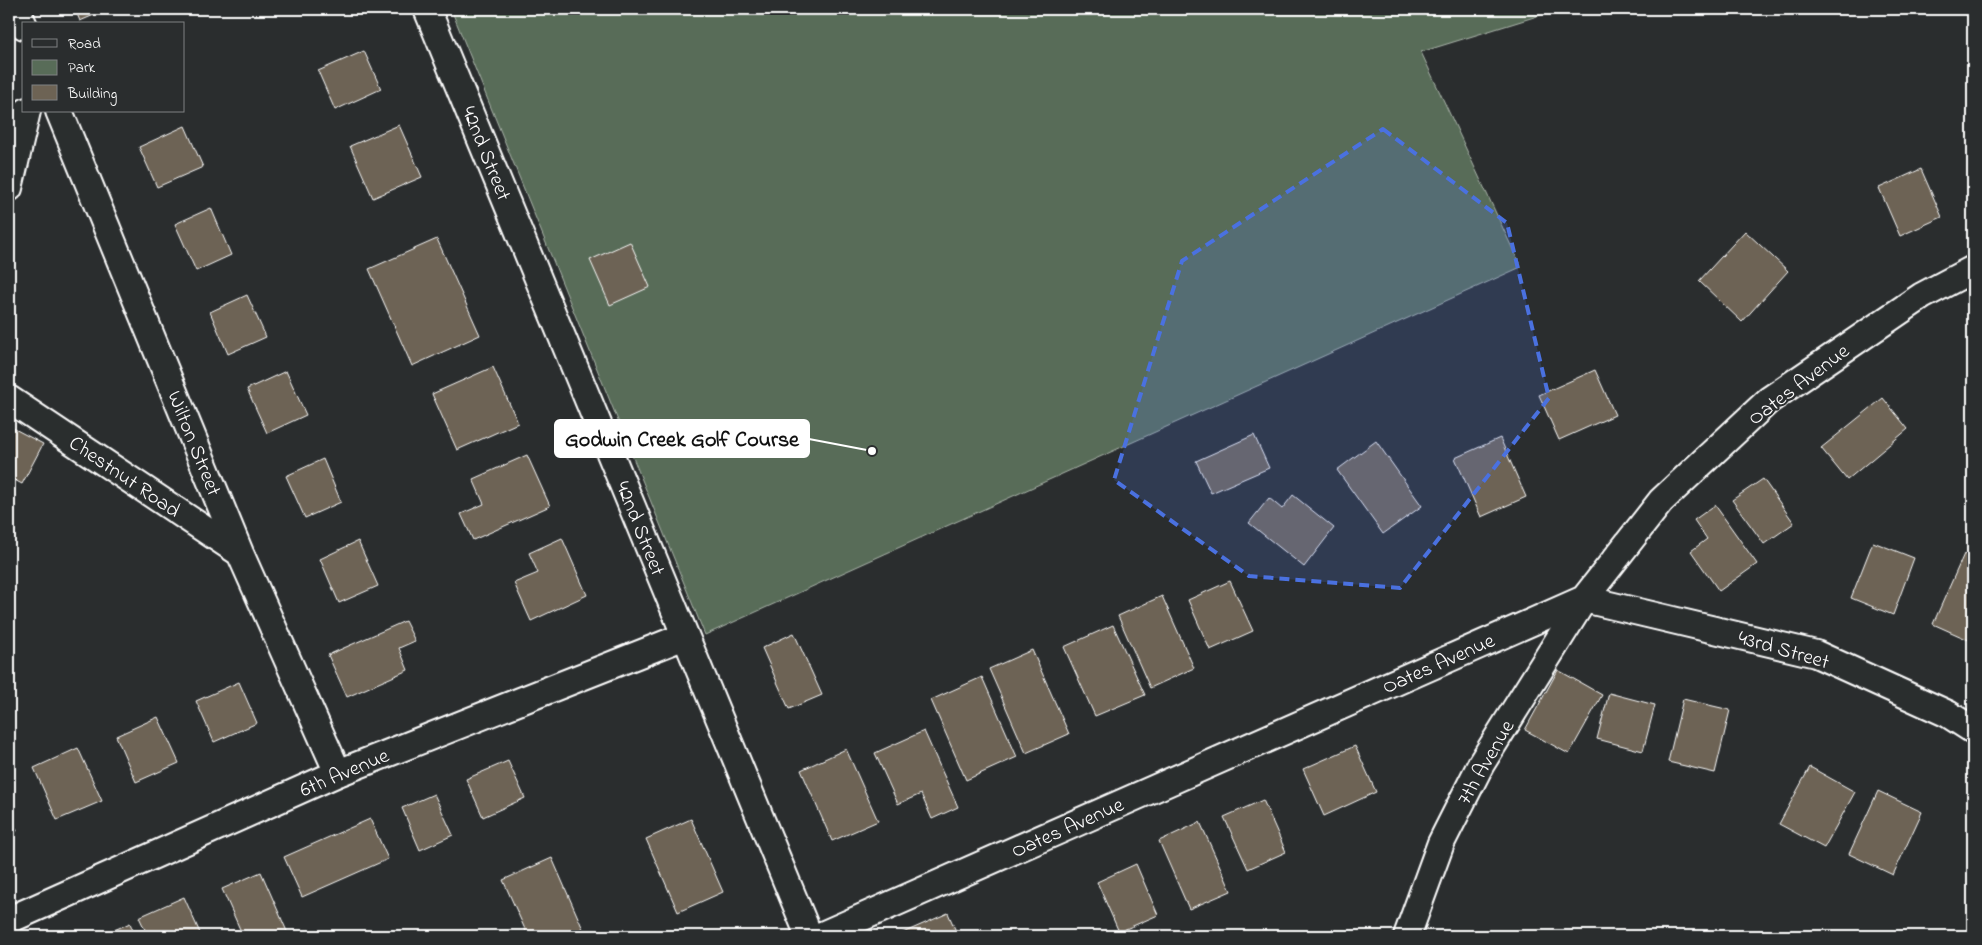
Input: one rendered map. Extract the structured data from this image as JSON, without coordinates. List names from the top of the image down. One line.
{"streets":{"street":["42nd Street","Oates Avenue","Wilton Street","Chestnut Road","43rd Street","7th Avenue","6th Avenue"]},"crossings":[["42nd Street","6th Avenue"],["Oates Avenue","43rd Street"],["Oates Avenue","7th Avenue"],["Wilton Street","Chestnut Road"],["Wilton Street","6th Avenue"],["43rd Street","7th Avenue"]],"places":["Godwin Creek Golf Course"],"legend":["Road","Park","Building"]}
